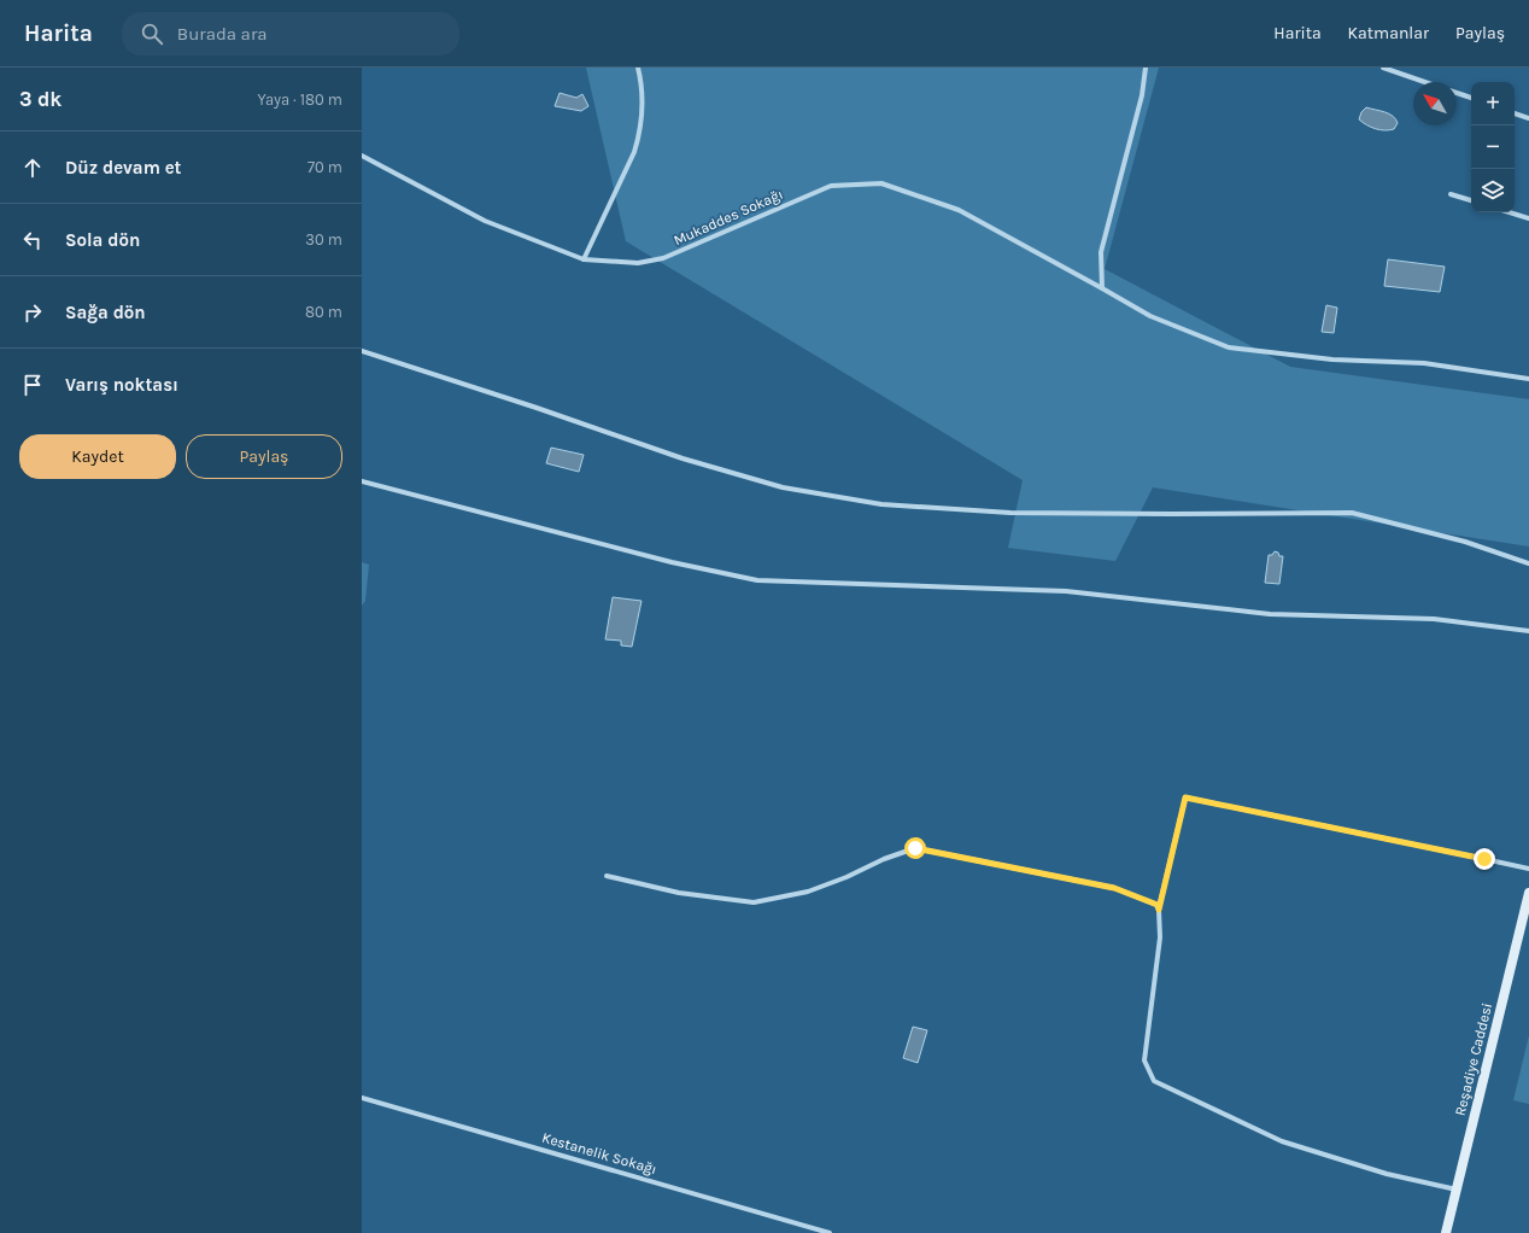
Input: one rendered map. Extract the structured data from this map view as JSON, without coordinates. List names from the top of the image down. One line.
{"streets":{"street":["Mukaddes Sokağı","Reşadiye Caddesi","Kestanelik Sokağı"]},"north":"top left","page":{"header":"Harita","search":"Burada ara","nav":["Harita","Katmanlar","Paylaş"],"heading":["3 dk","Yaya · 180 m"],"map_buttons":["+","−"],"list":[["Düz devam et","70 m"],["Sola dön","30 m"],["Sağa dön","80 m"],"Varış noktası"],"buttons":["Kaydet","Paylaş"]}}
